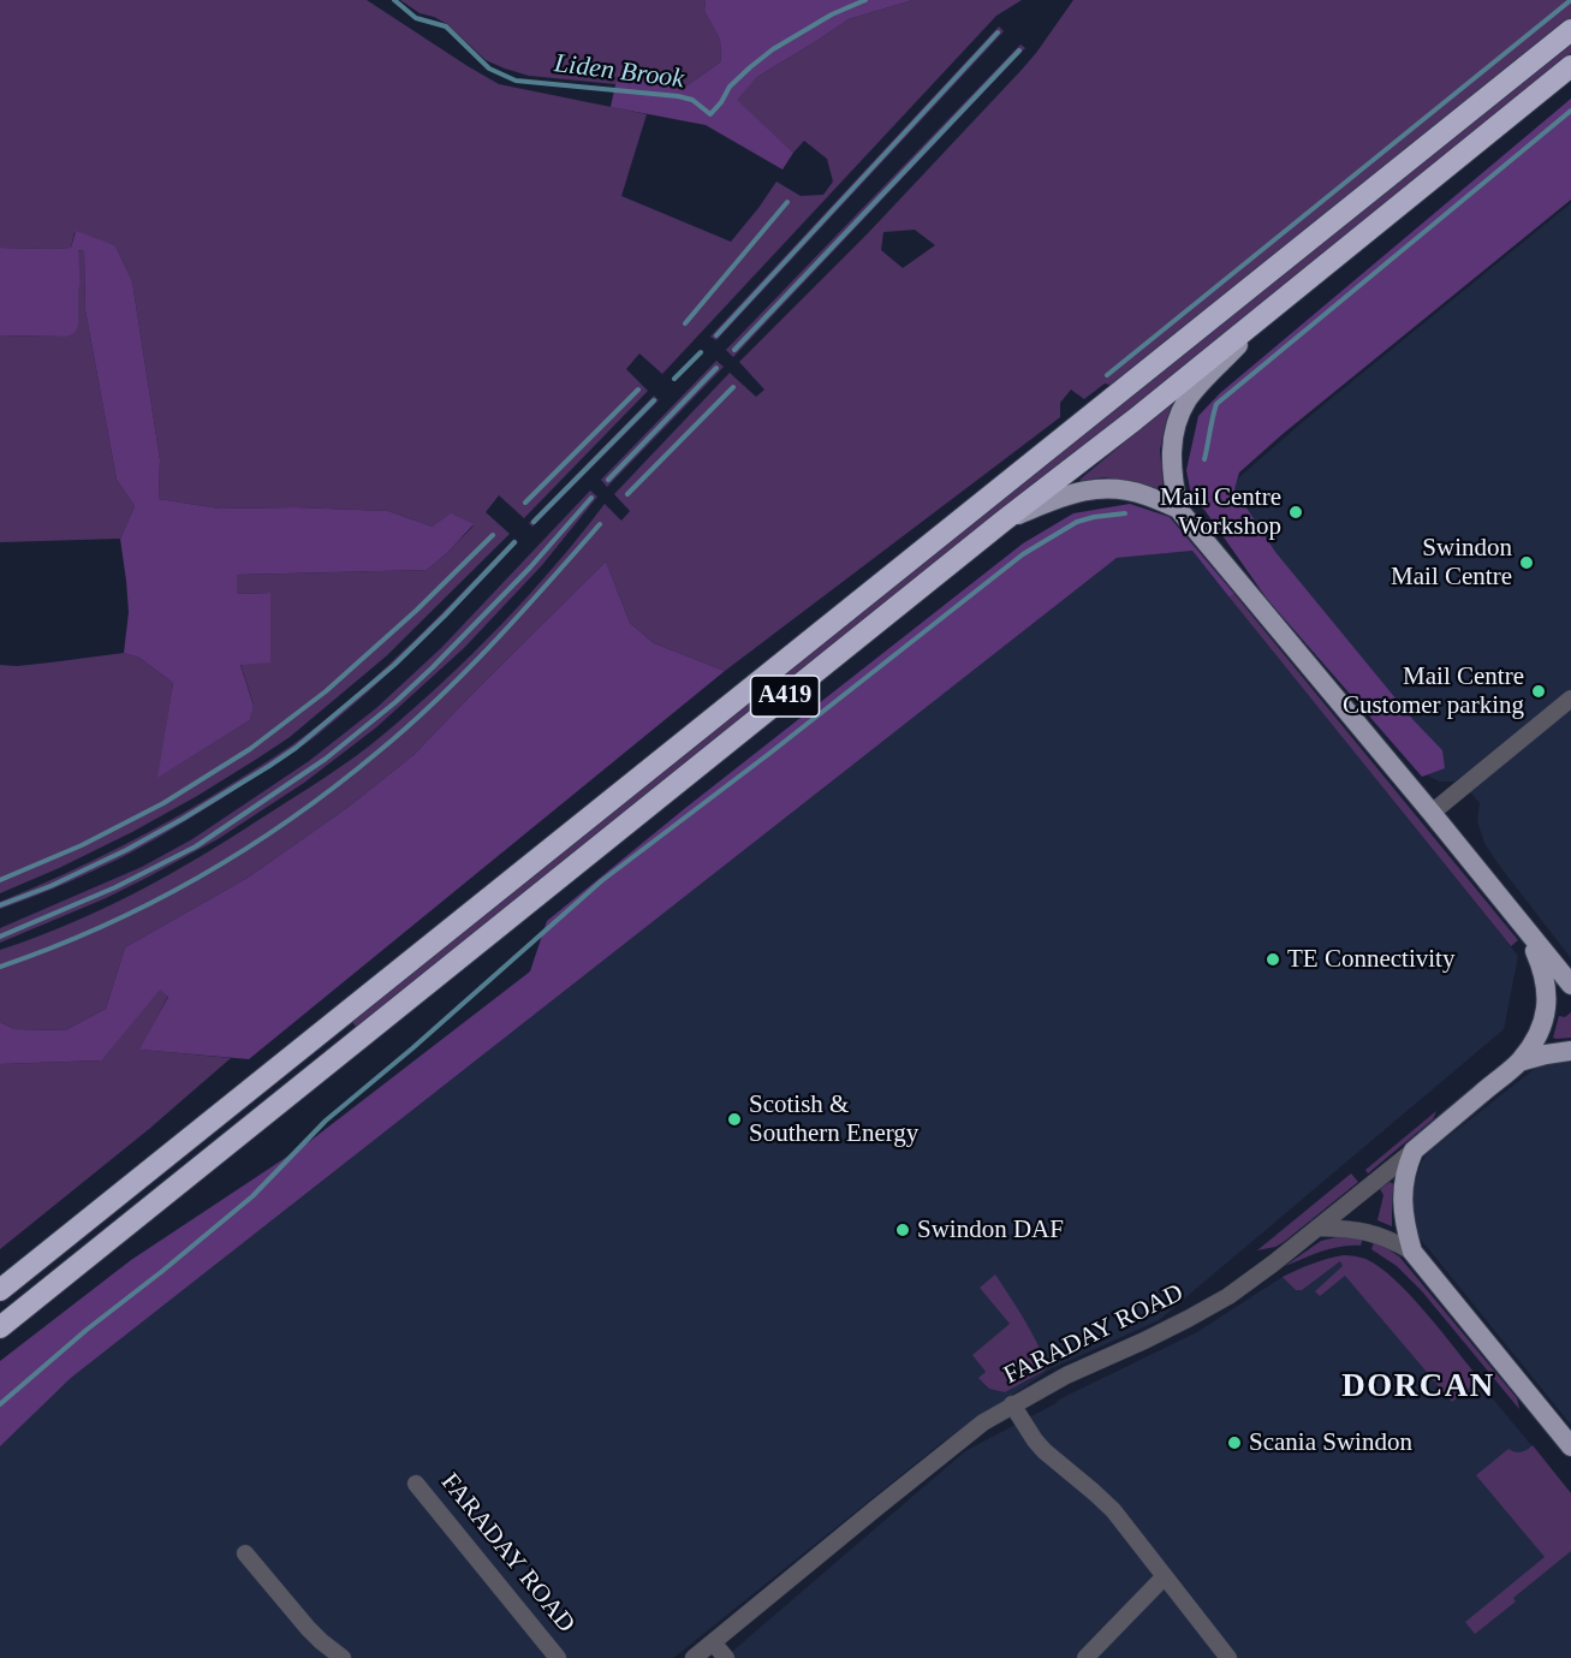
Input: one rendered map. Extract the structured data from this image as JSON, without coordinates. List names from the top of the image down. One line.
{"streets":{"highway":["A419"],"main road":["FARADAY ROAD"]},"districts":["DORCAN"],"water":["Liden Brook"],"places":["Mail Centre Workshop","Swindon Mail Centre","Mail Centre Customer parking","TE Connectivity","Scotish & Southern Energy","Swindon DAF","Scania Swindon"]}
